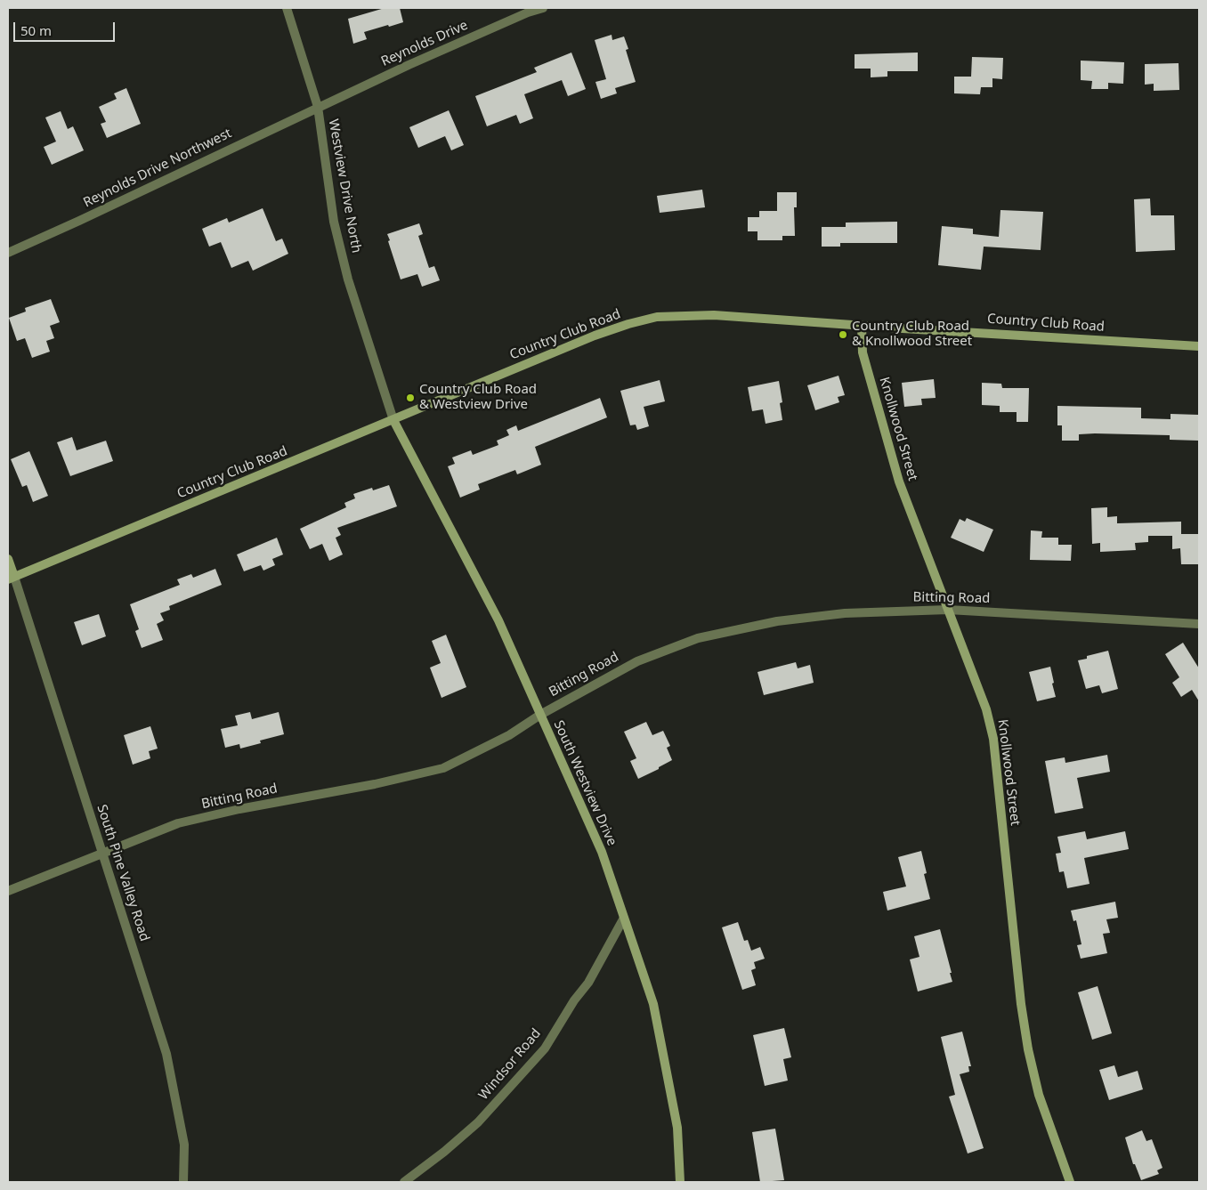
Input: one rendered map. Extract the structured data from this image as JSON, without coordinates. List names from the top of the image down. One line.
{"streets":{"main road":["Country Club Road","Knollwood Street","South Westview Drive"],"street":["Reynolds Drive","Reynolds Drive Northwest","Westview Drive North","Bitting Road","South Pine Valley Road","Windsor Road"]},"crossings":[["Reynolds Drive","Reynolds Drive Northwest"],["Reynolds Drive","Westview Drive North"],["Reynolds Drive Northwest","Westview Drive North"],["Westview Drive North","Country Club Road"],["Westview Drive North","South Westview Drive"],["Country Club Road","Knollwood Street"],["Country Club Road","South Westview Drive"],["Country Club Road","South Pine Valley Road"],["Knollwood Street","Bitting Road"],["Bitting Road","South Westview Drive"],["Bitting Road","South Pine Valley Road"],["South Westview Drive","Windsor Road"]],"places":["Country Club Road & Knollwood Street","Country Club Road & Westview Drive"],"scale_bar":"50 m"}
